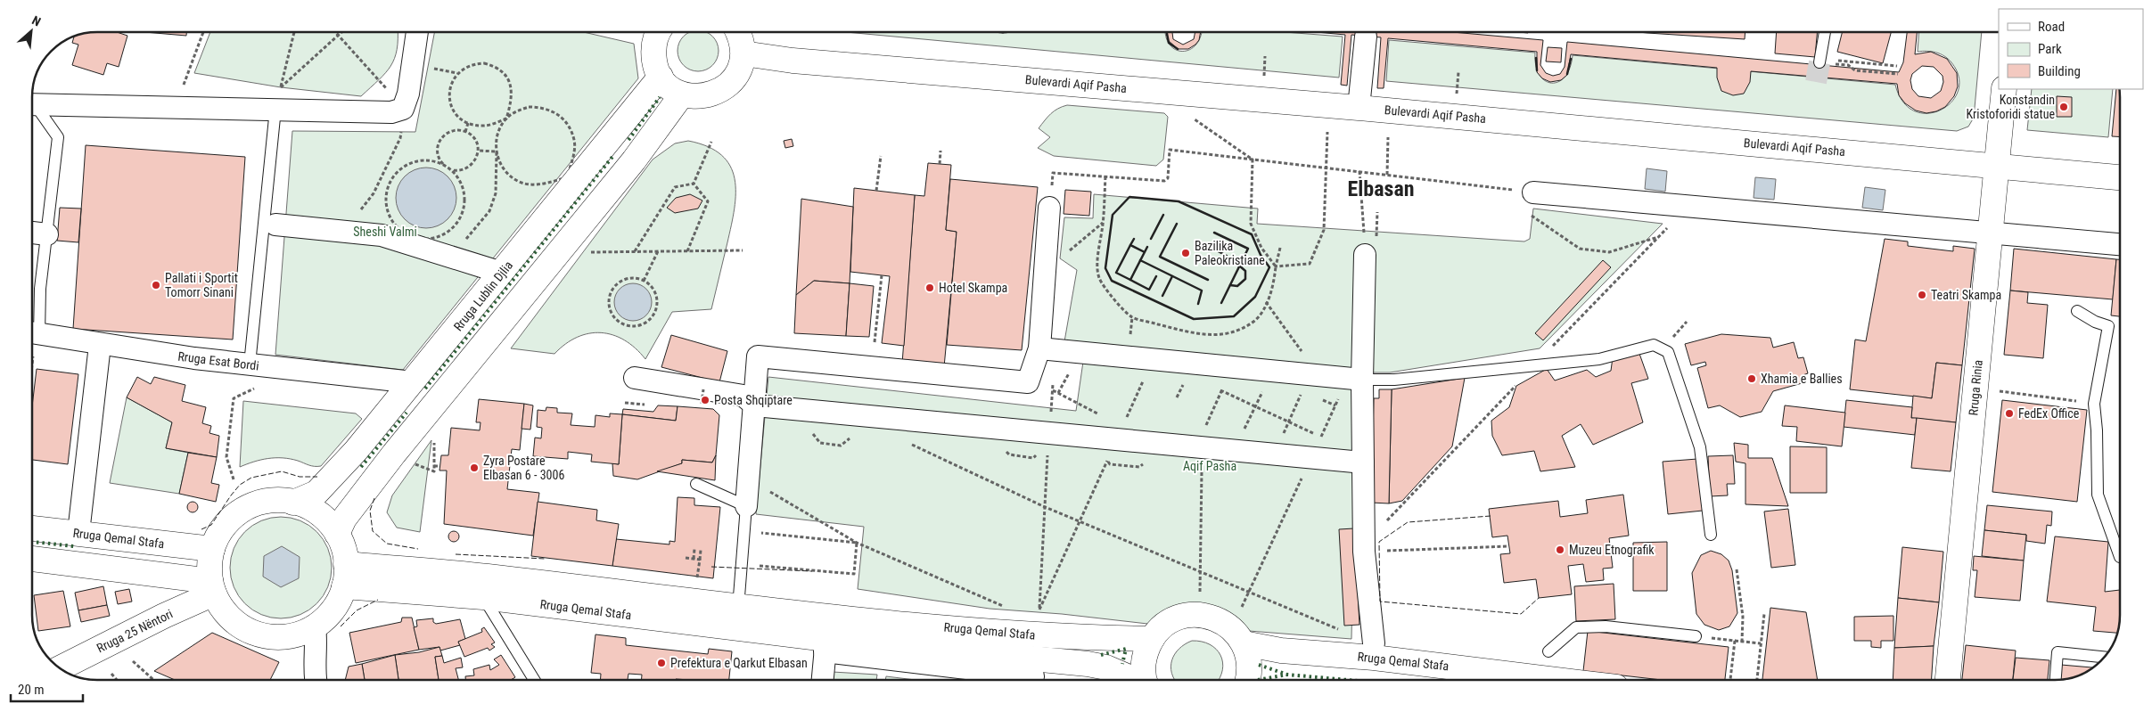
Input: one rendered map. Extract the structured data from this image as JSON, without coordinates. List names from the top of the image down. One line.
{"streets":{"main road":["Bulevardi Aqif Pasha","Rruga Lublin Djlia","Rruga Rinia","Rruga Qemal Stafa","Rruga 25 Nëntori"],"street":["Rruga Esat Bordi"]},"crossings":[["Bulevardi Aqif Pasha","Rruga Rinia"],["Rruga Lublin Djlia","Rruga Esat Bordi"],["Rruga Lublin Djlia","Rruga Qemal Stafa"],["Rruga Lublin Djlia","Rruga 25 Nëntori"],["Rruga Qemal Stafa","Rruga 25 Nëntori"]],"districts":["Elbasan"],"parks":["Sheshi Valmi","Aqif Pasha"],"places":["Konstandin Kristoforidi statue","Bazilika Paleokristiane","Pallati i Sportit Tomorr Sinani","Hotel Skampa","Teatri Skampa","Xhamia e Ballies","Posta Shqiptare","FedEx Office","Zyra Postare Elbasan 6 - 3006","Muzeu Etnografik","Prefektura e Qarkut Elbasan"],"legend":["Road","Park","Building"],"scale_bar":"20 m","north":"top right"}
